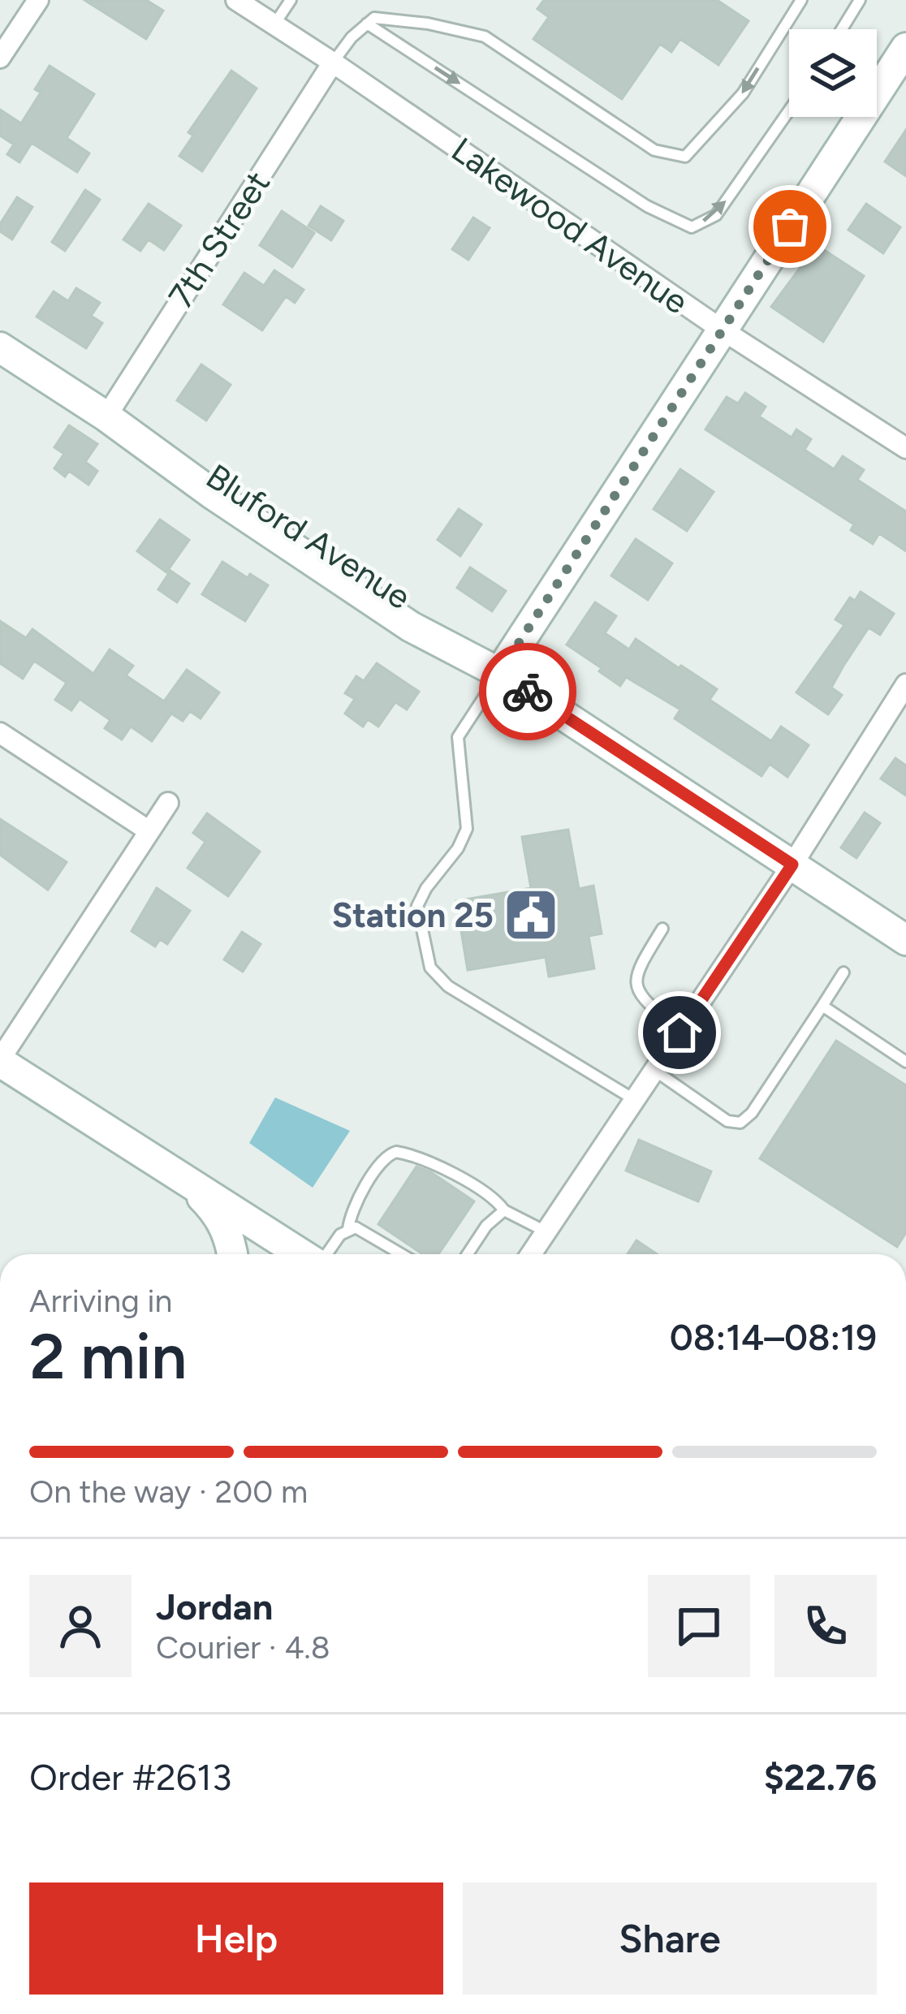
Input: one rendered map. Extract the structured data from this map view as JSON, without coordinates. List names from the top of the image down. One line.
{"streets":{"street":["Lakewood Avenue","7th Street","Bluford Avenue"]},"crossings":[["Lakewood Avenue","7th Street"],["7th Street","Bluford Avenue"]],"places":{"public building":["Station 25"]},"page":{"heading":["2 min","Arriving in","08:14–08:19"],"panel":["Jordan","Courier · 4.8","Order #2613","$22.76"],"bar":"On the way · 200 m","buttons":["Help","Share"]}}
